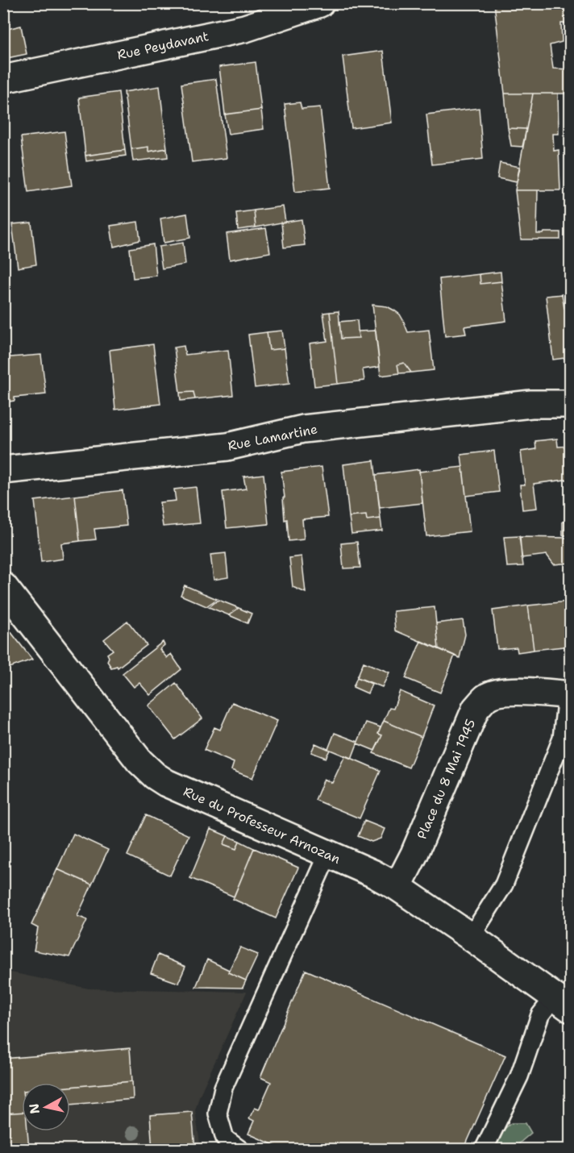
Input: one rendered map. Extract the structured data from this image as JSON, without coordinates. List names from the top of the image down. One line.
{"streets":{"street":["Rue Peydavant","Rue Lamartine","Place du 8 Mai 1945","Rue du Professeur Arnozan"]},"crossings":[["Place du 8 Mai 1945","Rue du Professeur Arnozan"]],"north":"left"}
